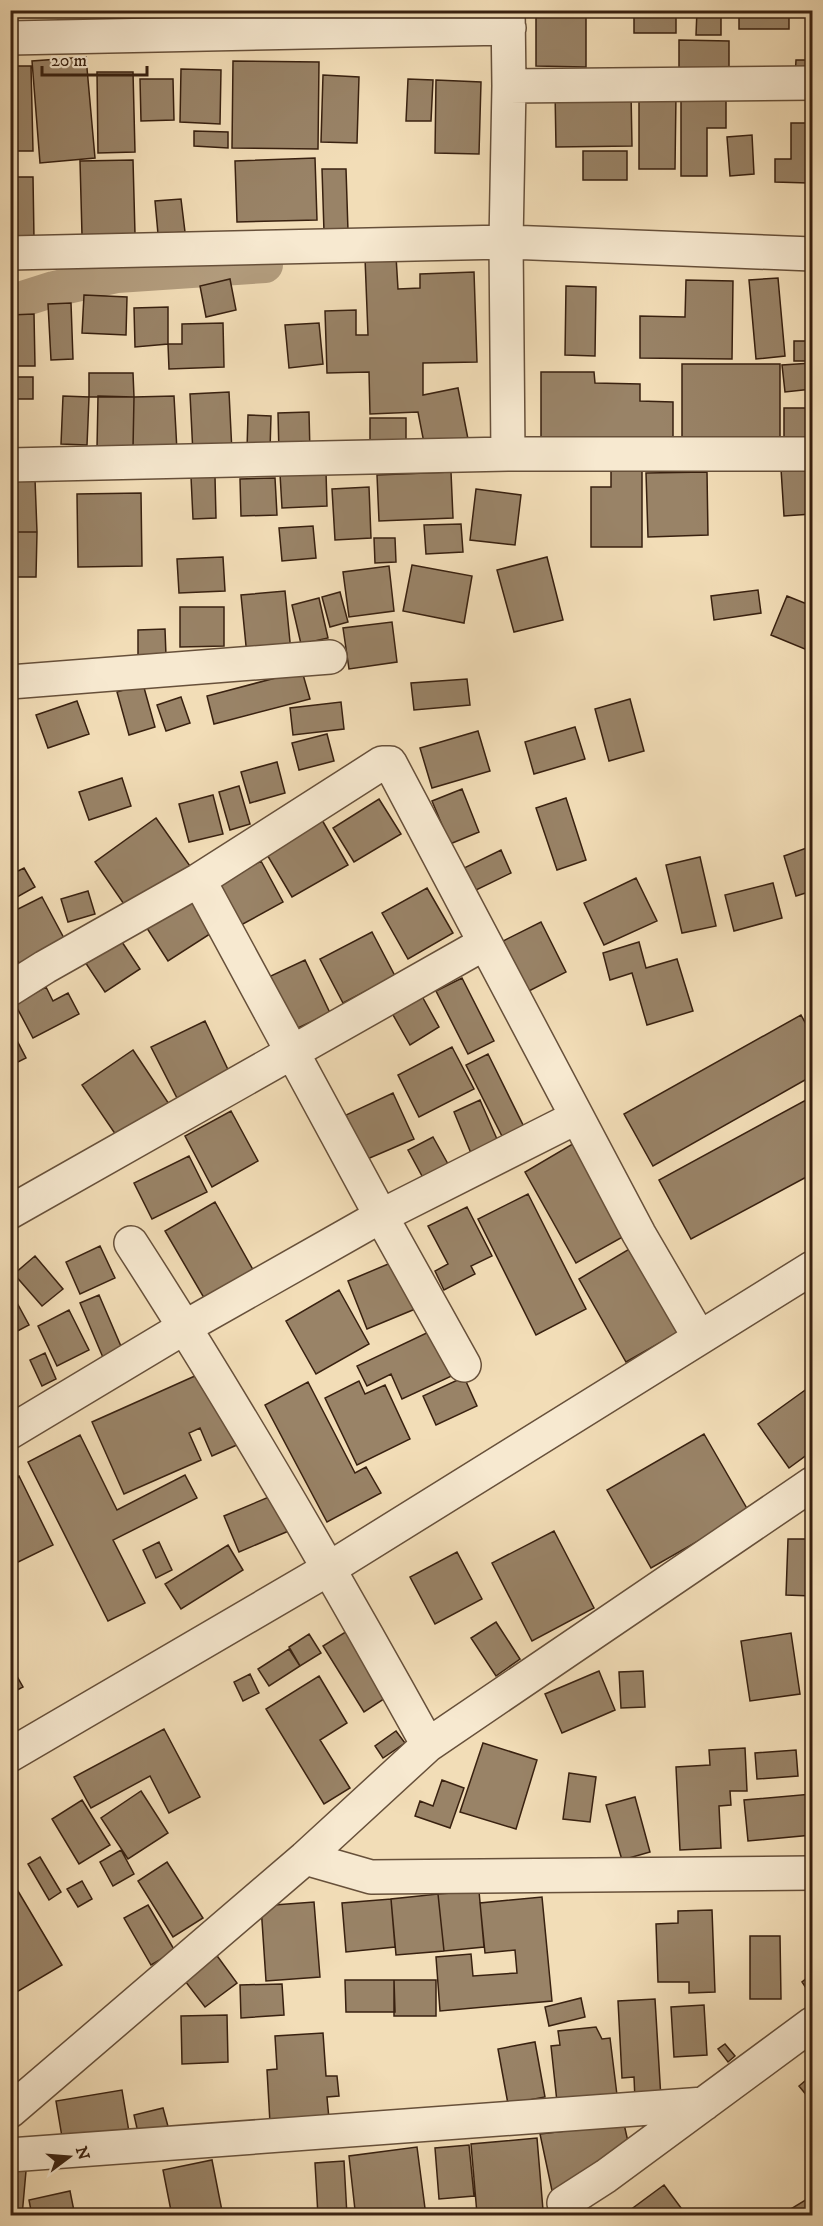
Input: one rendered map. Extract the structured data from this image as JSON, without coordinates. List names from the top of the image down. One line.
{"scale_bar":"20 m","north":"right"}
